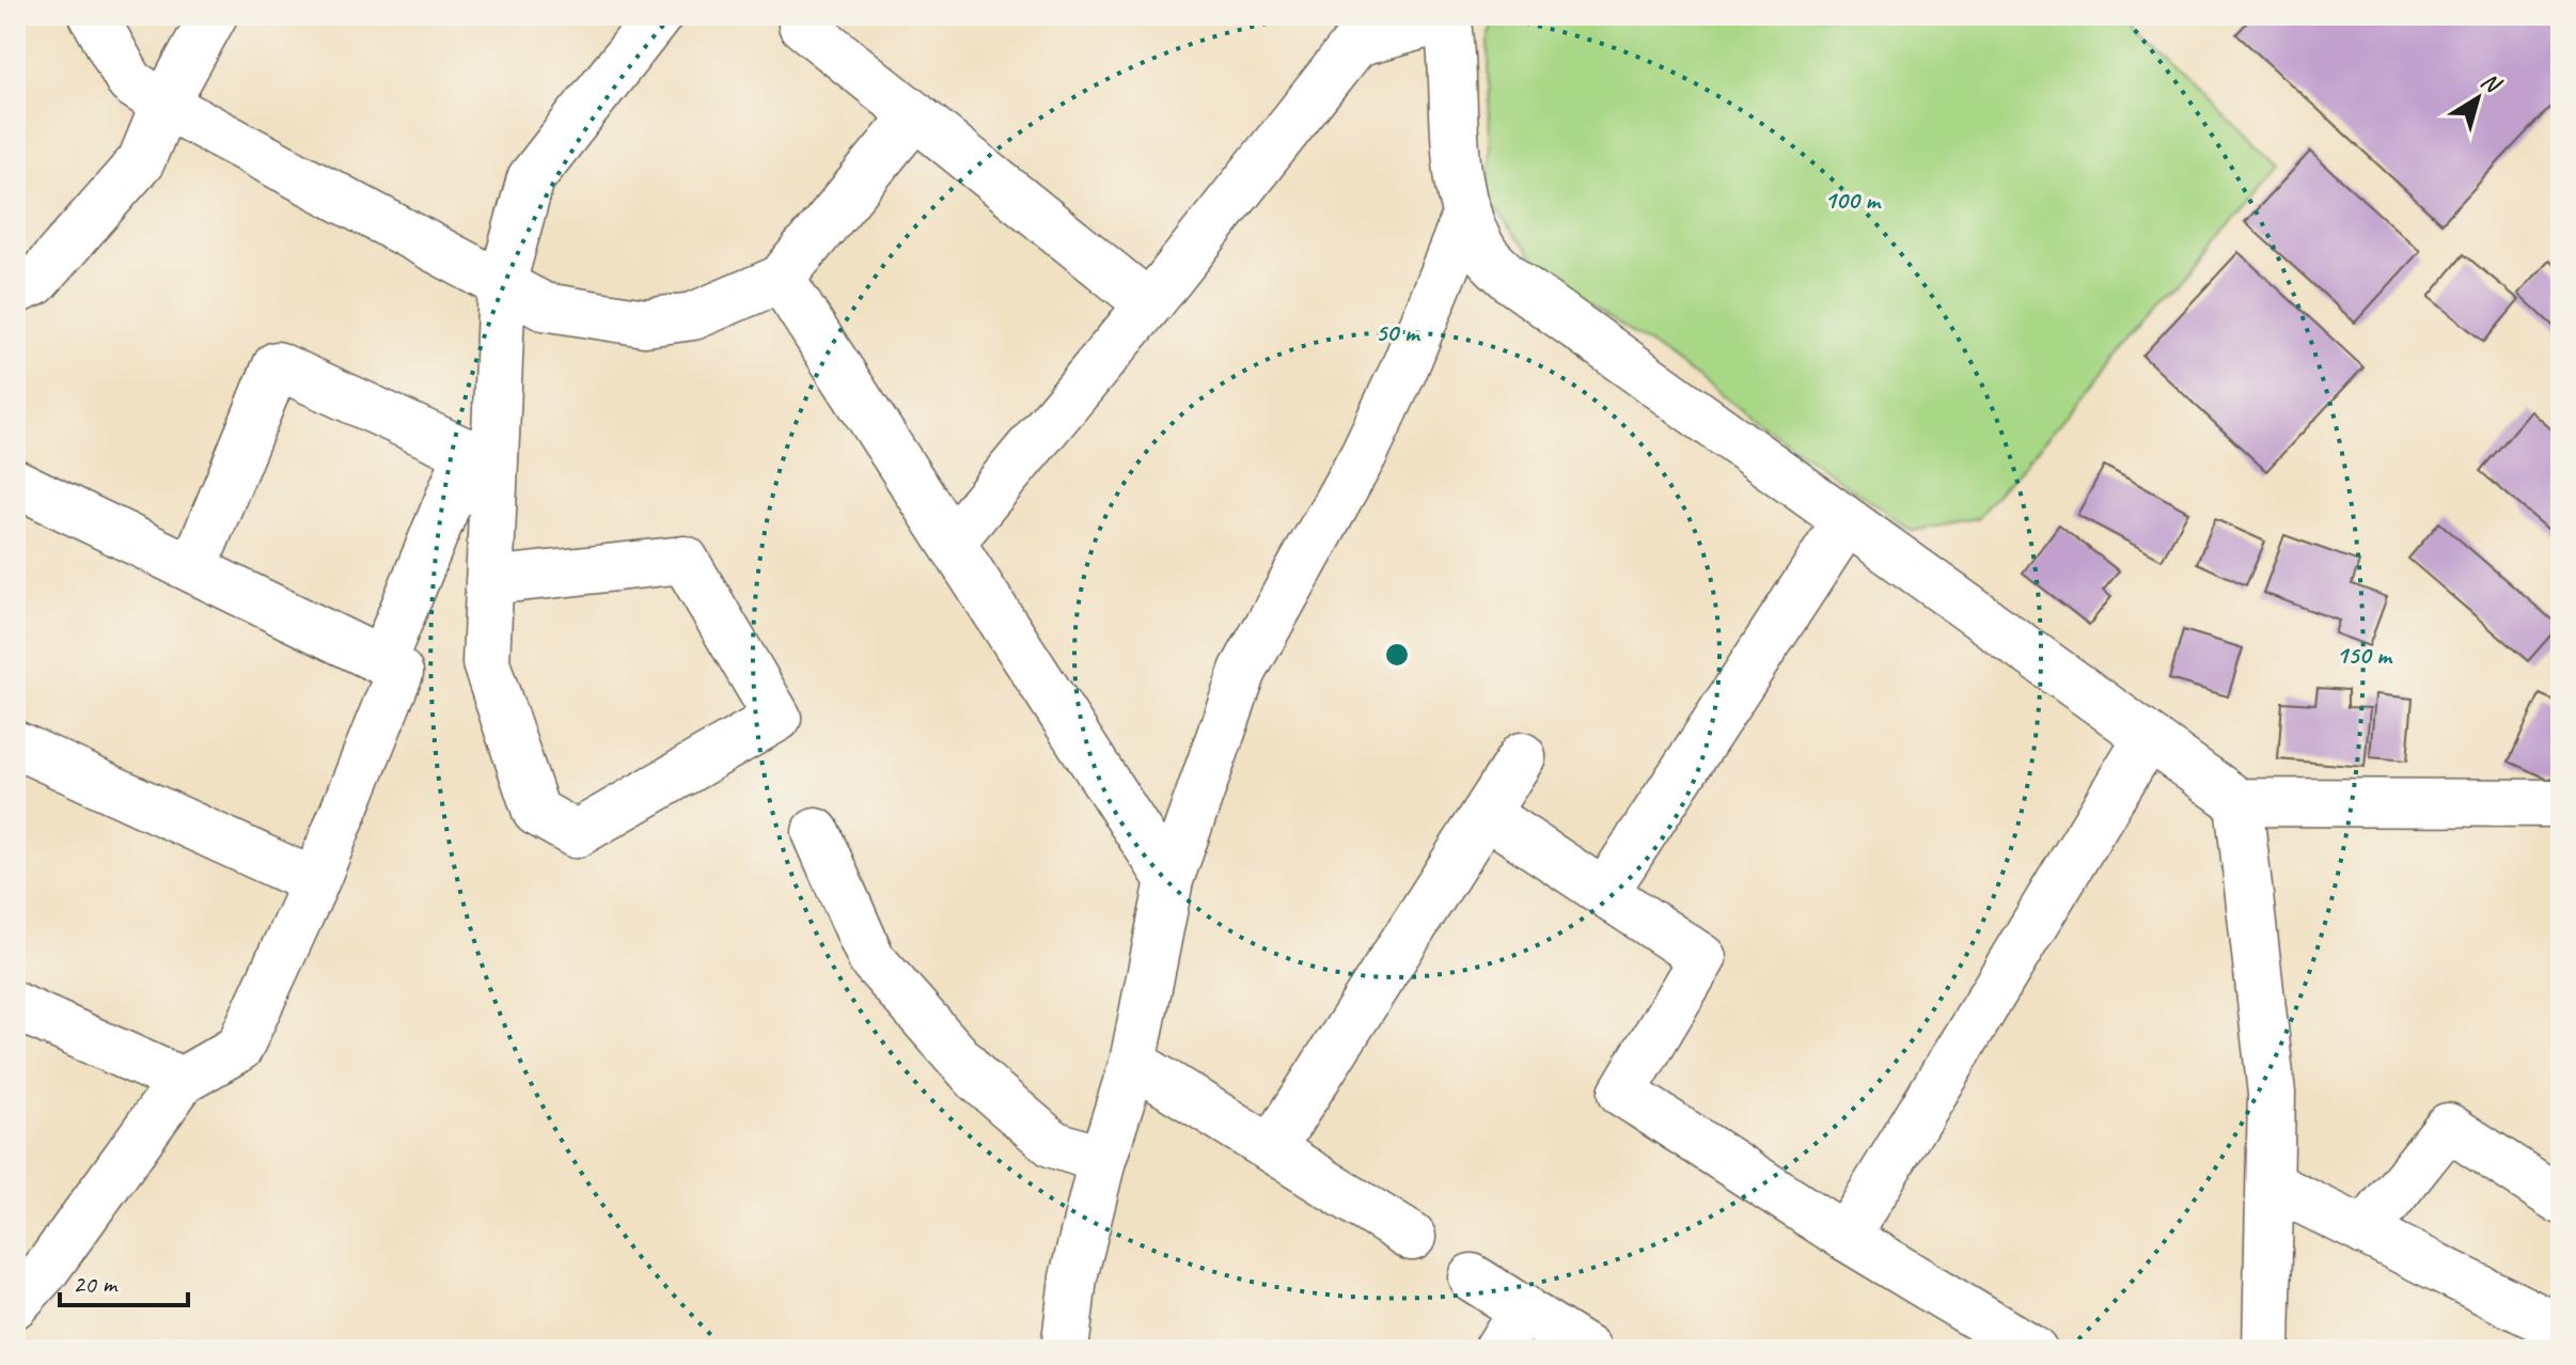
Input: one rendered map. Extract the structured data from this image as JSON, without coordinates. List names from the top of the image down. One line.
{"scale_bar":"20 m","north":"top right","rings":["100 m","50 m","150 m"]}
